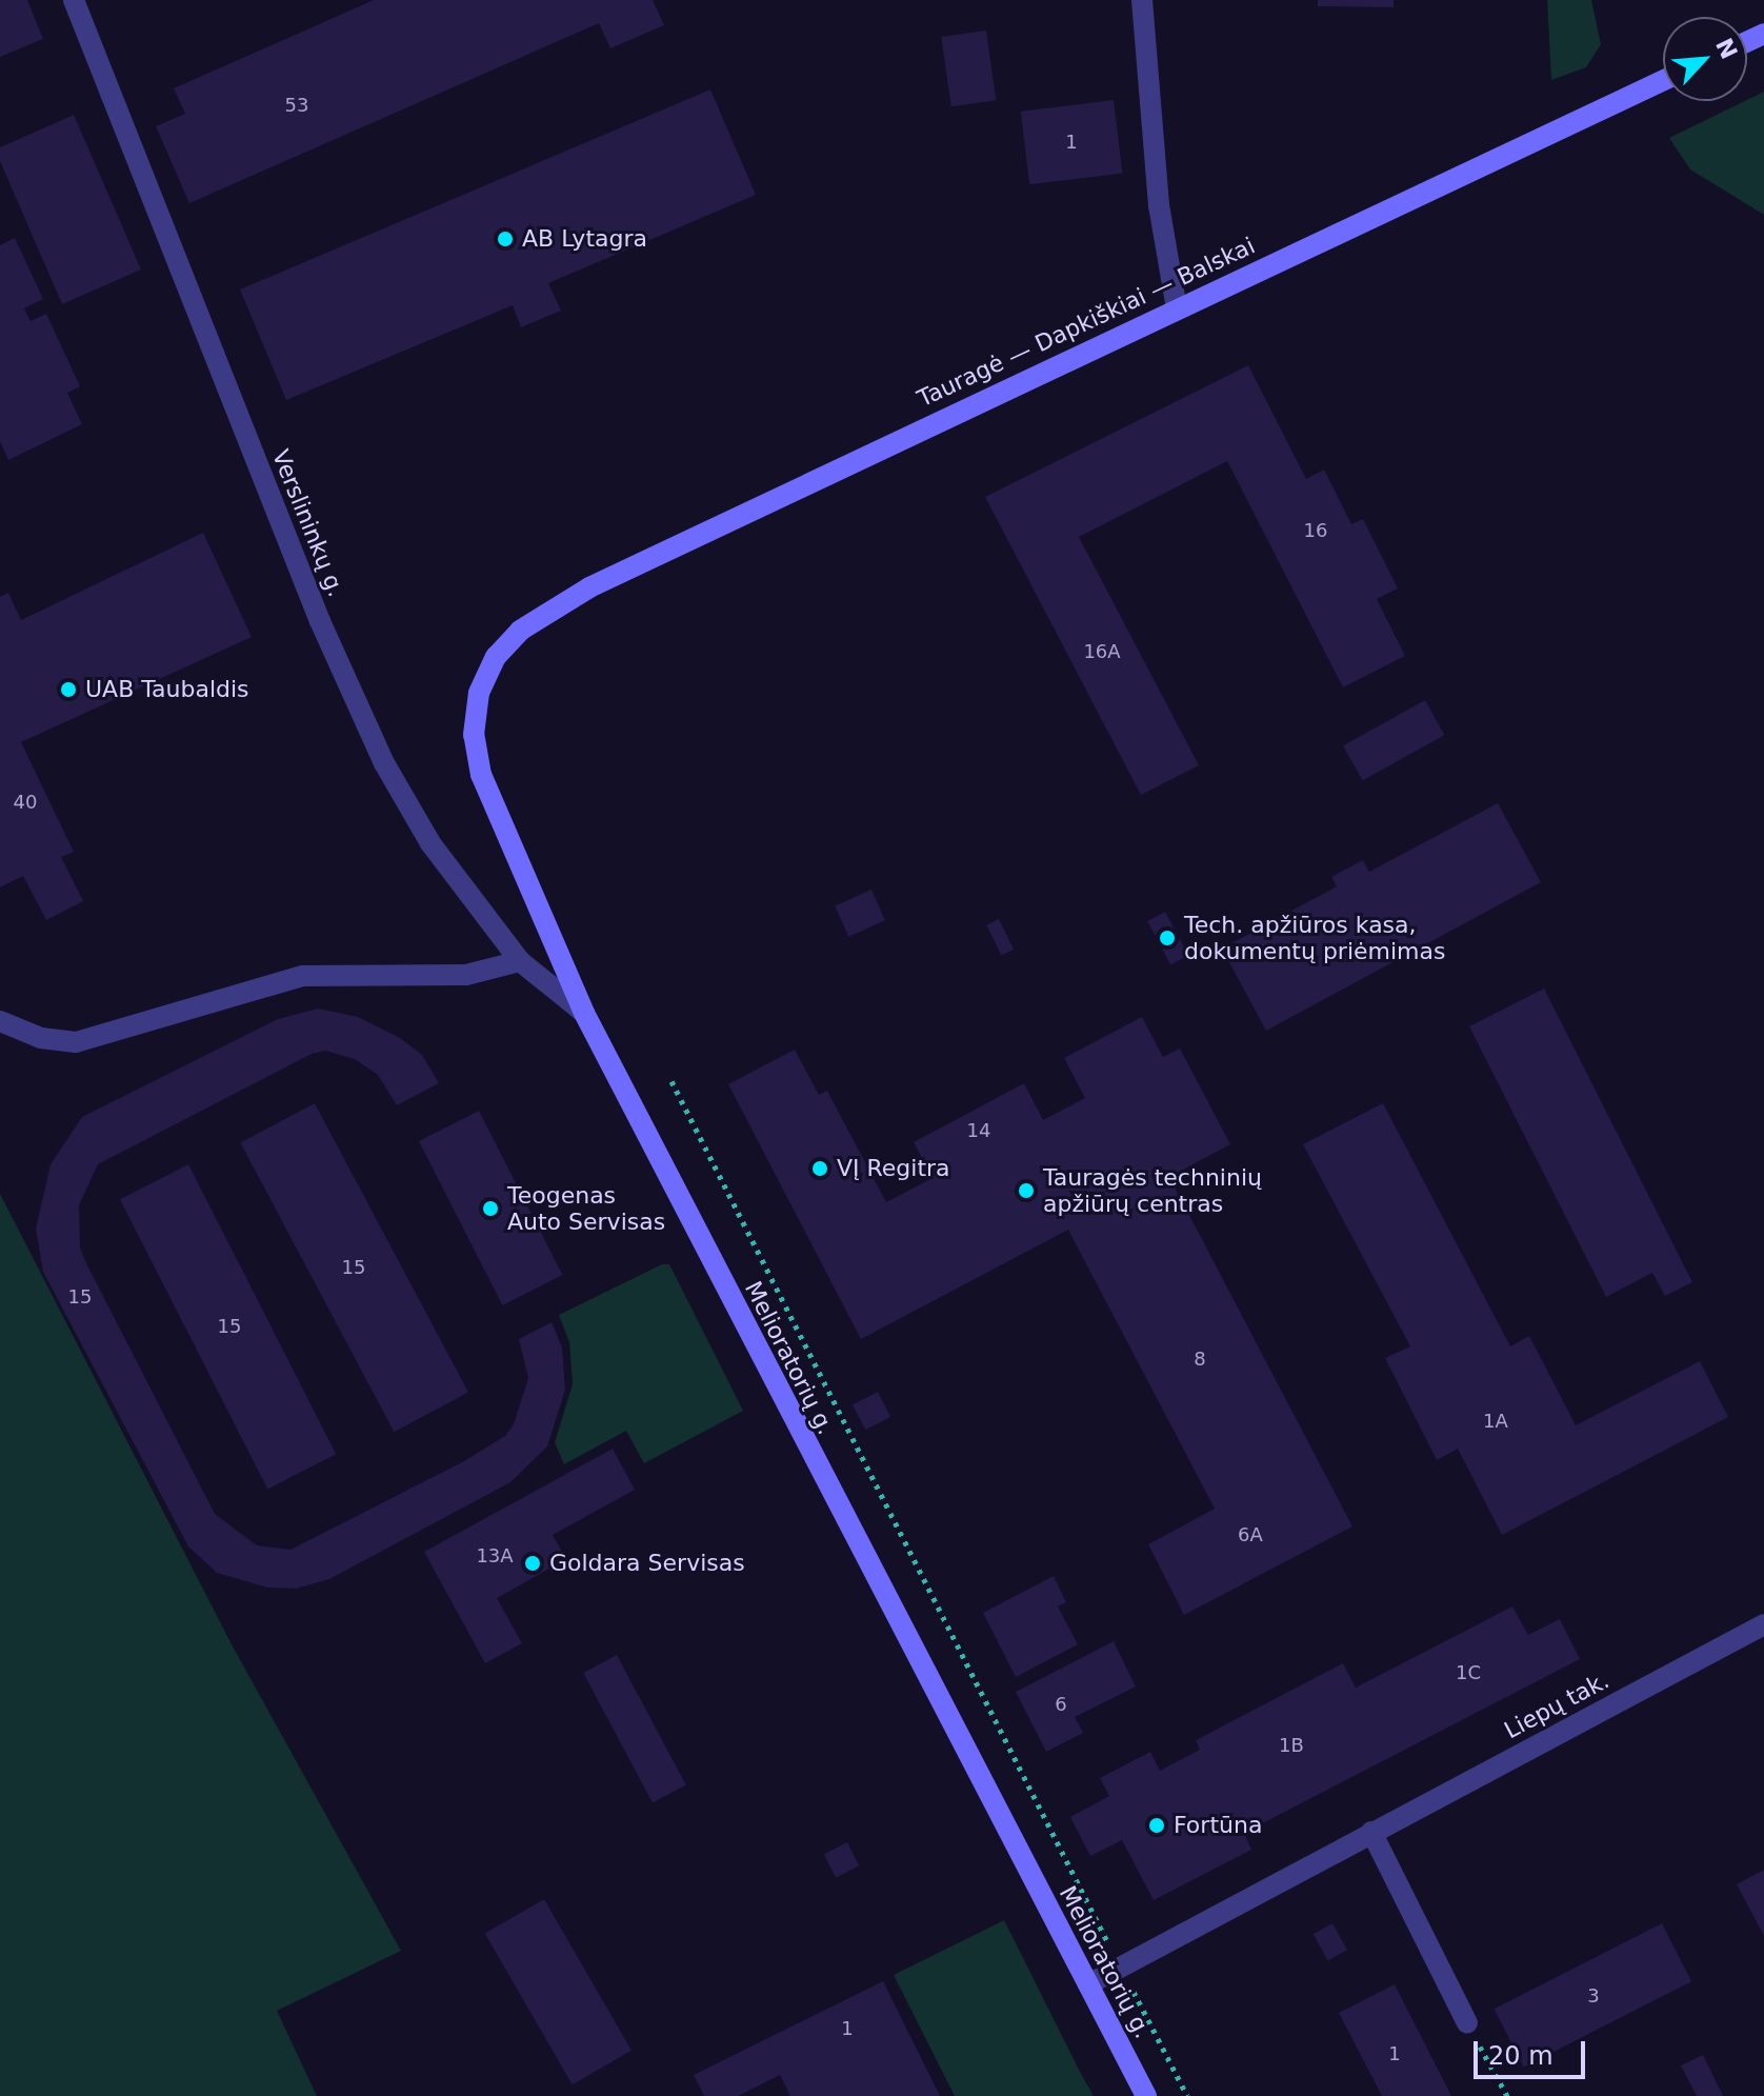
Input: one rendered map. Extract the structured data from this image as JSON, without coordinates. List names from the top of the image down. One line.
{"streets":{"main road":["Tauragė — Dapkiškiai — Balskai","Melioratorių g."],"street":["Verslininkų g.","Liepų tak."]},"crossings":[["Tauragė — Dapkiškiai — Balskai","Melioratorių g."],["Verslininkų g.","Melioratorių g."],["Melioratorių g.","Liepų tak."]],"places":["AB Lytagra","UAB Taubaldis","Tech. apžiūros kasa, dokumentų priėmimas","VĮ Regitra","Tauragės techninių apžiūrų centras","Teogenas Auto Servisas","Goldara Servisas","Fortūna"],"house_numbers":["53","1","16","16A","40","14","15","15","15","8","1A","6A","13A","1C","6","1B","3","1","1"],"scale_bar":"20 m","north":"top right"}
